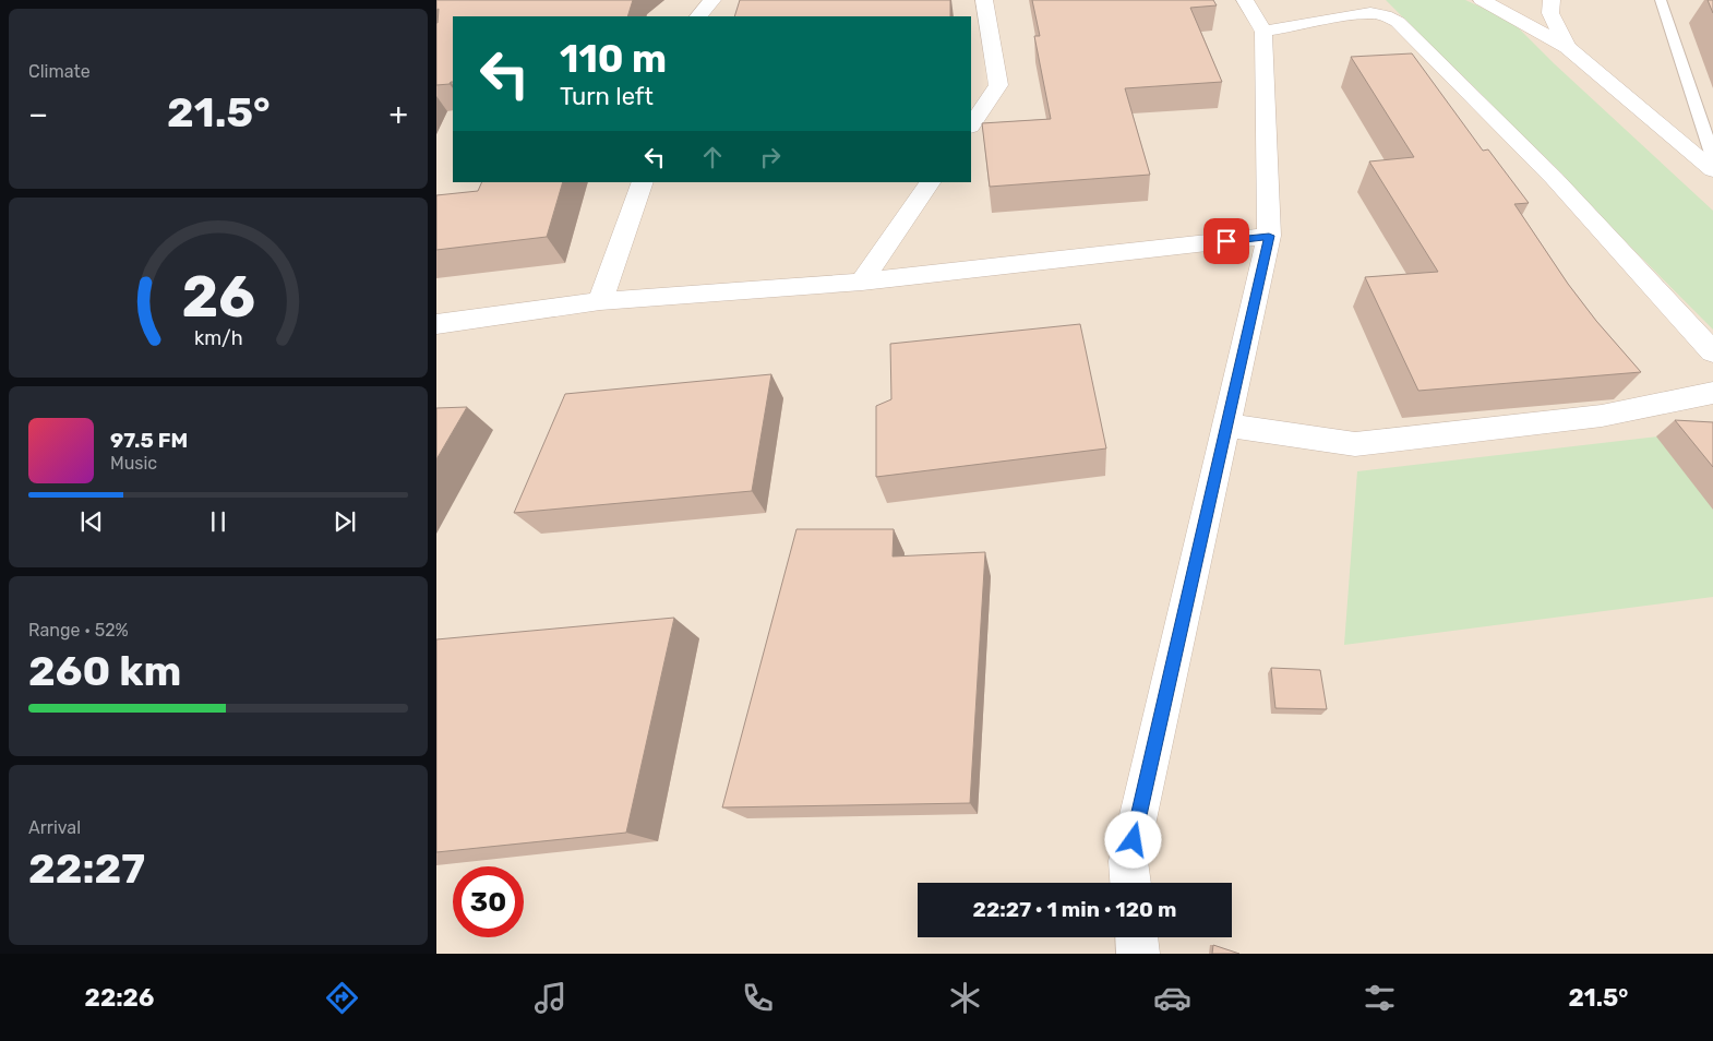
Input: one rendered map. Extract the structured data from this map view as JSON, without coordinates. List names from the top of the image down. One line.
{"page":{"tile":["Climate",["Range · 52%","260 km"],["Arrival","22:27"]],"turn":["110 m","Turn left"],"heat":["−","21.5°","+"],"song":["97.5 FM","Music"],"limit":"30","trip":"22:27 · 1 min · 120 m","tabs":["22:26","21.5°"],"gauge":["26","km/h"]}}
